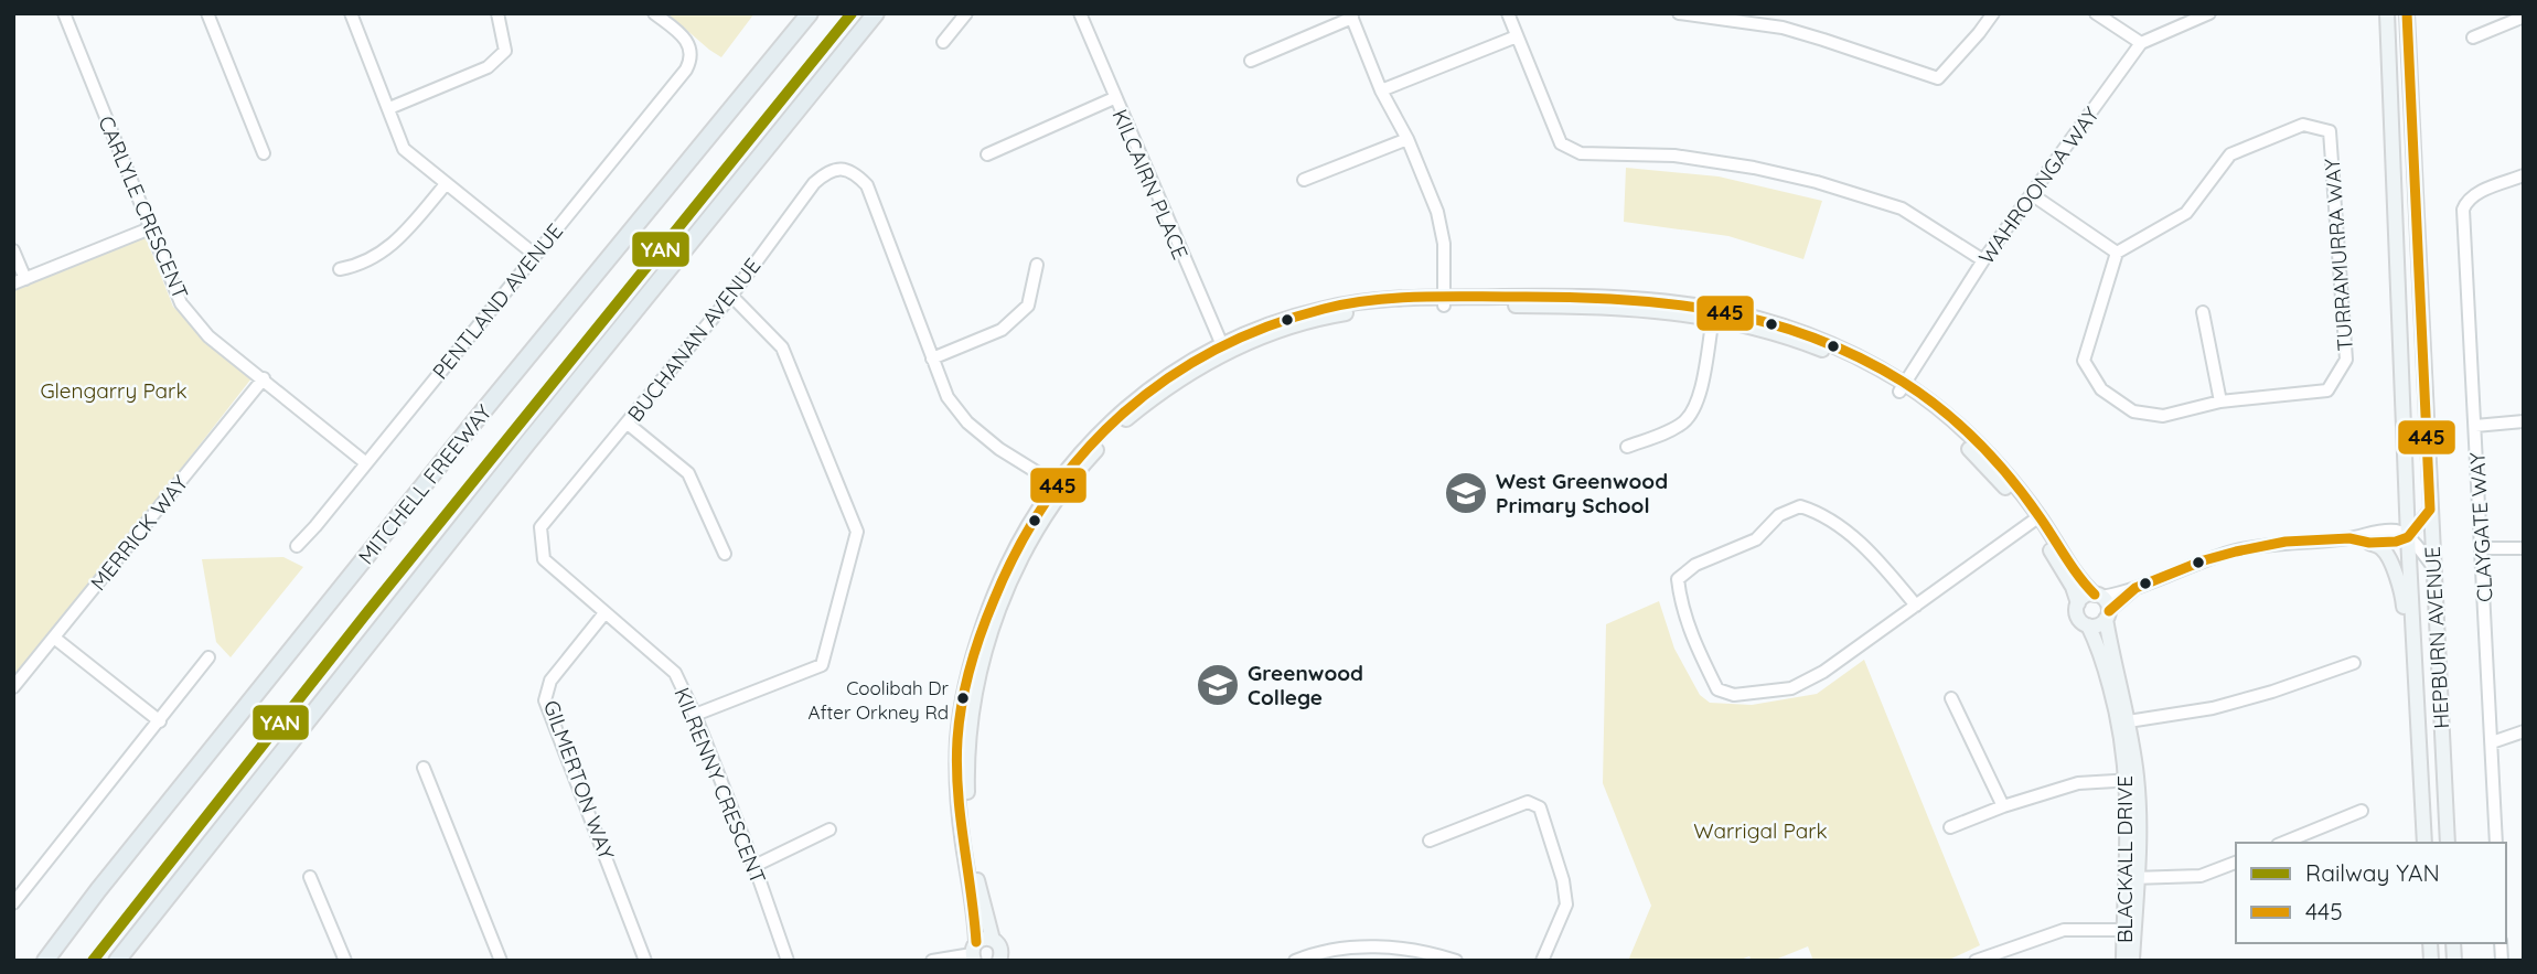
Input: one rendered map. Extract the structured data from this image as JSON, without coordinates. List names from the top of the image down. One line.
{"streets":{"highway":["MITCHELL FREEWAY"],"main road":["HEPBURN AVENUE","BLACKALL DRIVE"],"street":["KILCAIRN PLACE","WAHROONGA WAY","CARLYLE CRESCENT","TURRAMURRA WAY","PENTLAND AVENUE","BUCHANAN AVENUE","CLAYGATE WAY","MERRICK WAY","GILMERTON WAY","KILRENNY CRESCENT"]},"crossings":[["CARLYLE CRESCENT","PENTLAND AVENUE"],["CARLYLE CRESCENT","MERRICK WAY"],["BUCHANAN AVENUE","KILRENNY CRESCENT"],["GILMERTON WAY","KILRENNY CRESCENT"]],"parks":["Glengarry Park","Warrigal Park"],"places":{"school or university":["West Greenwood Primary School","Greenwood College"],"other":["Coolibah Dr After Orkney Rd"]},"lines":["rail line YAN","transit line 445"],"legend":["Railway YAN","445"]}
